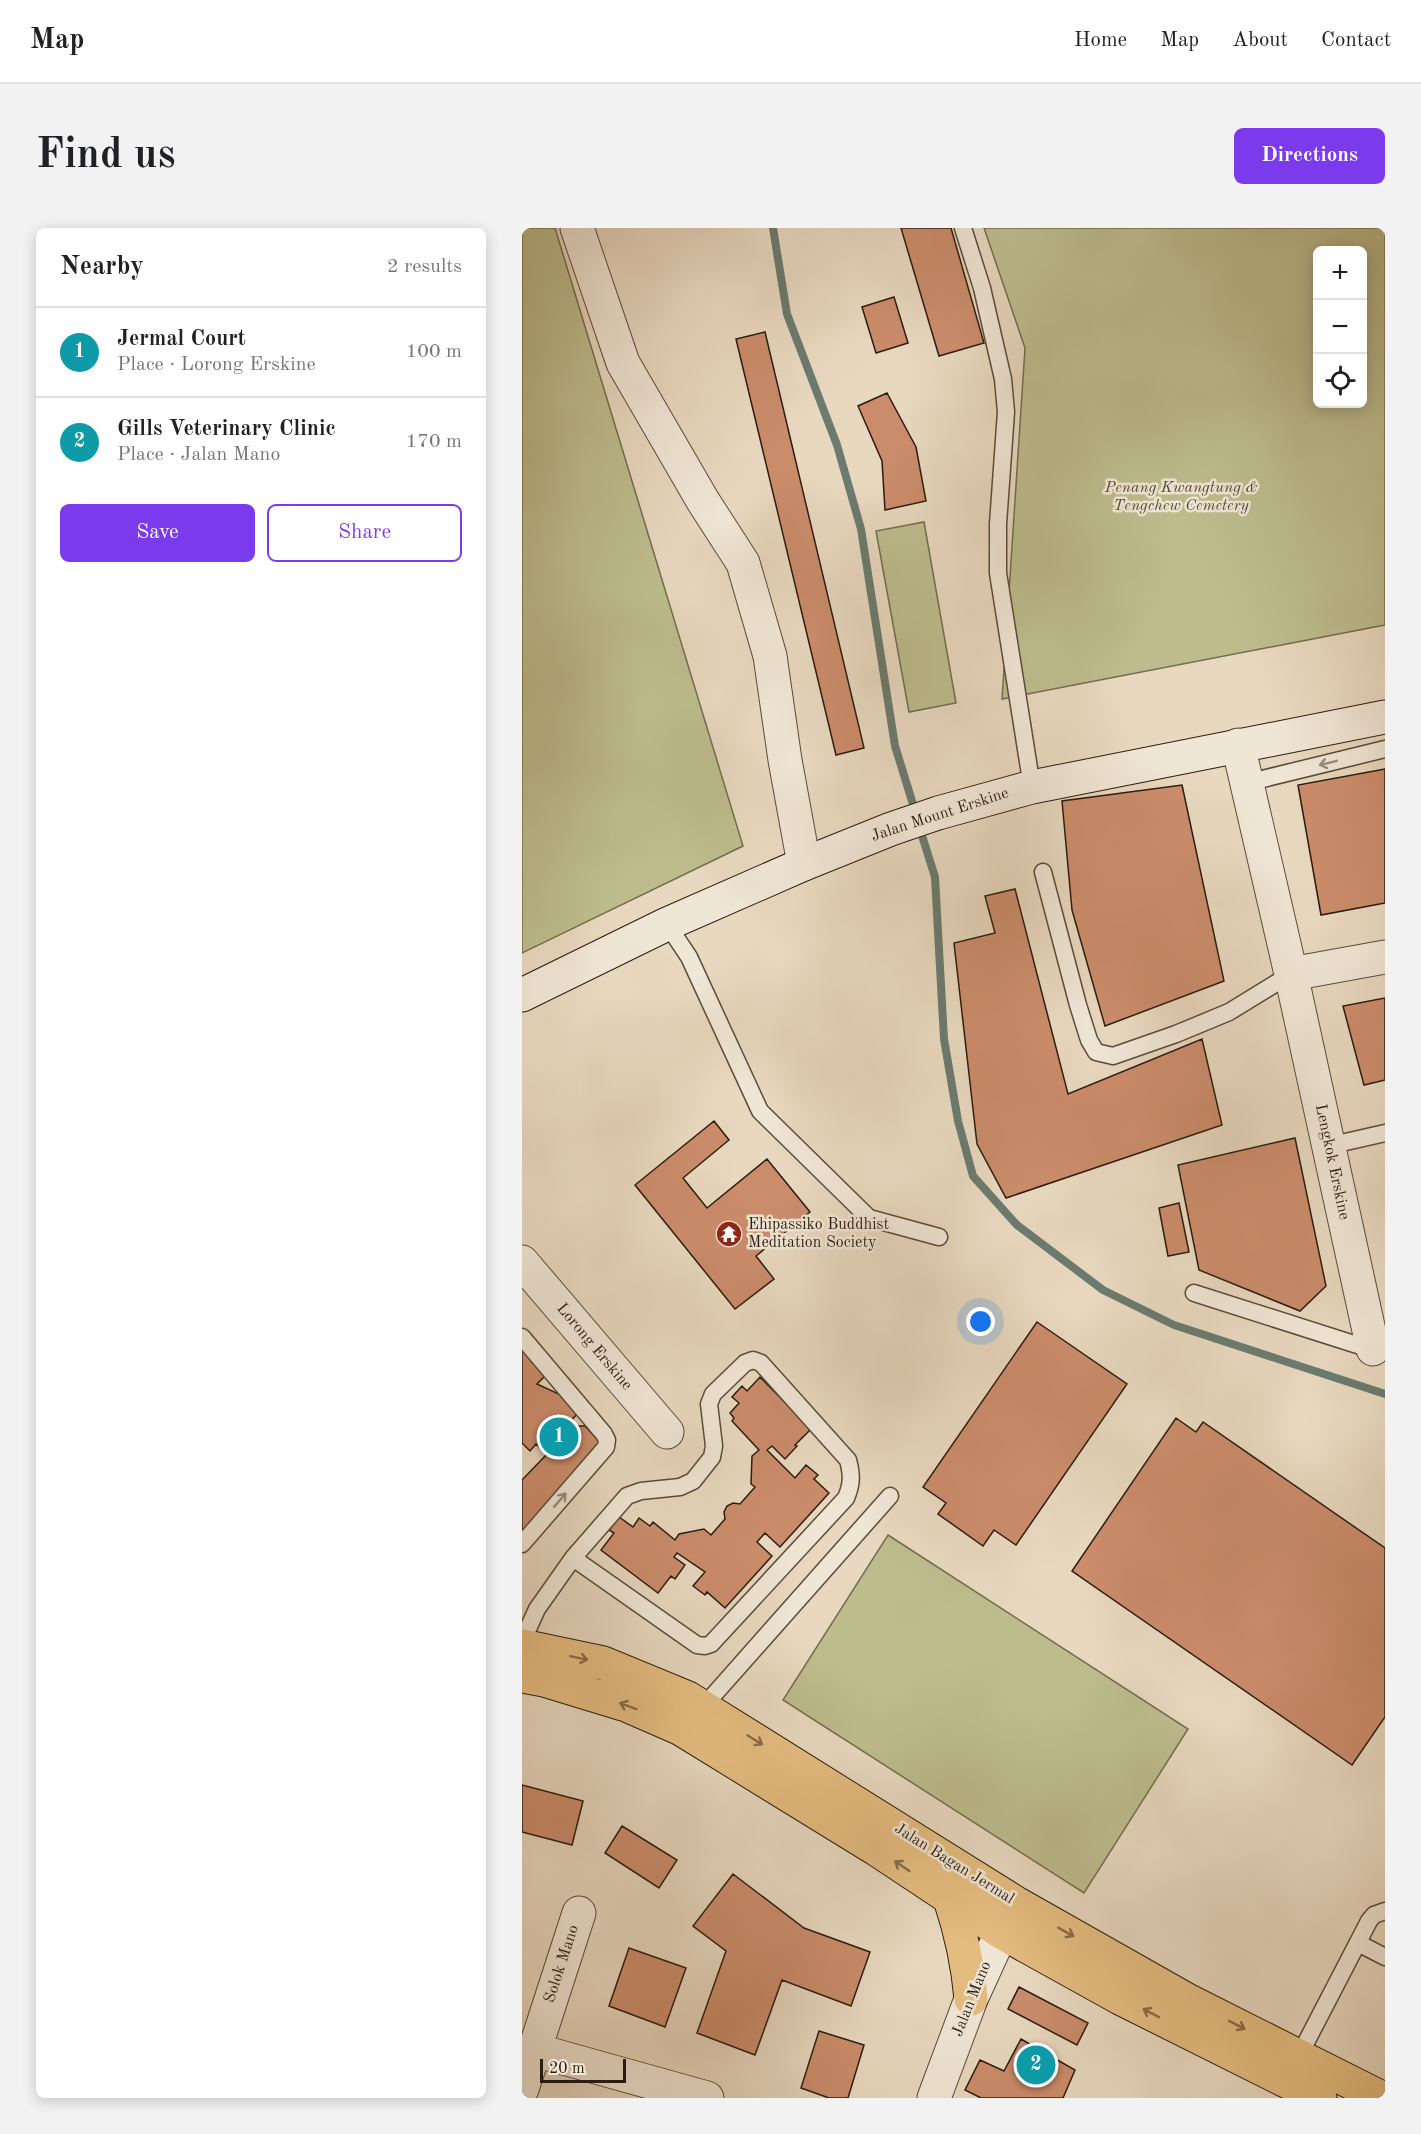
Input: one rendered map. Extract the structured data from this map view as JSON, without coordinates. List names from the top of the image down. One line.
{"streets":{"main road":["Jalan Bagan Jermal"],"street":["Jalan Mount Erskine","Lengkok Erskine","Lorong Erskine","Solok Mano","Jalan Mano"]},"crossings":[["Jalan Mount Erskine","Lengkok Erskine"],["Jalan Bagan Jermal","Jalan Mano"]],"parks":["Penang Kwangtung & Tengchew Cemetery"],"places":{"temple":["Ehipassiko Buddhist Meditation Society"]},"scale_bar":"20 m","page":{"header":"Map","nav":["Home","Map","About","Contact"],"buttons":["Directions",["Save","Share"]],"title":"Find us","heading":["Nearby","2 results"],"map_buttons":["+","−"],"list":[{"mark":"1","name":"Jermal Court","note":"Place · Lorong Erskine","value":"100 m"},{"mark":"2","name":"Gills Veterinary Clinic","note":"Place · Jalan Mano","value":"170 m"}],"pins":["1","2"],"scale":"20 m"}}
